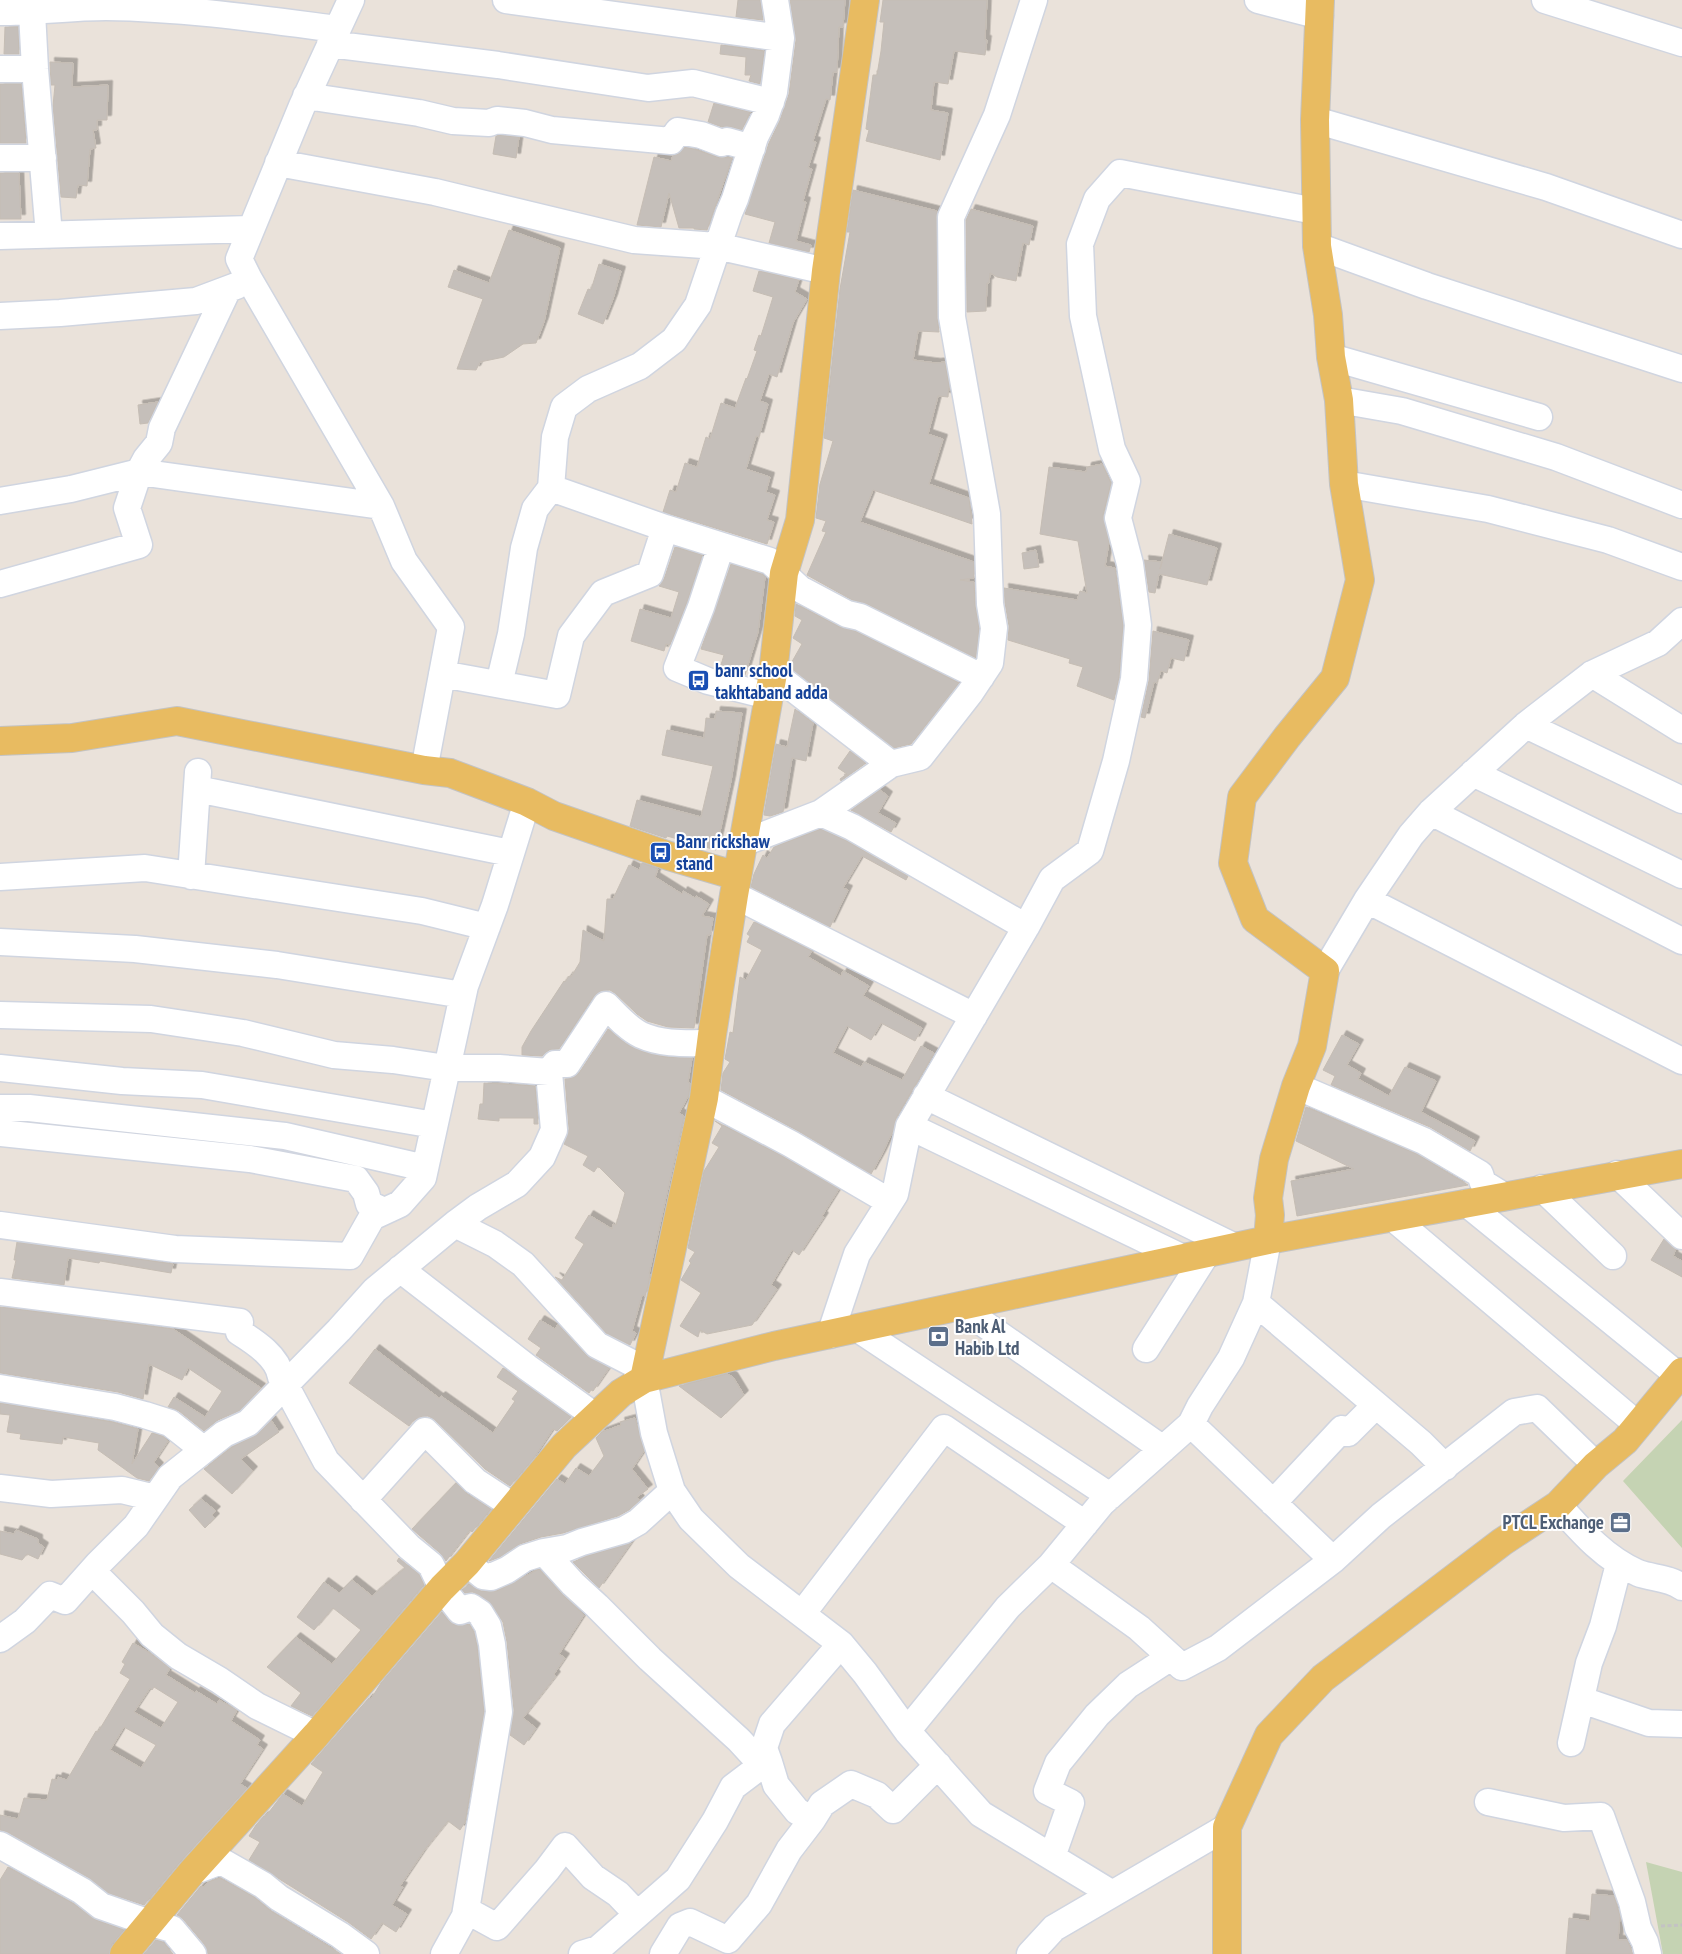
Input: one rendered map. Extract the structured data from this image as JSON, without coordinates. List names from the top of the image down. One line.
{"places":{"bus stop":["banr school takhtaband adda","Banr rickshaw stand"],"bank":["Bank Al Habib Ltd"],"office":["PTCL Exchange"]}}
